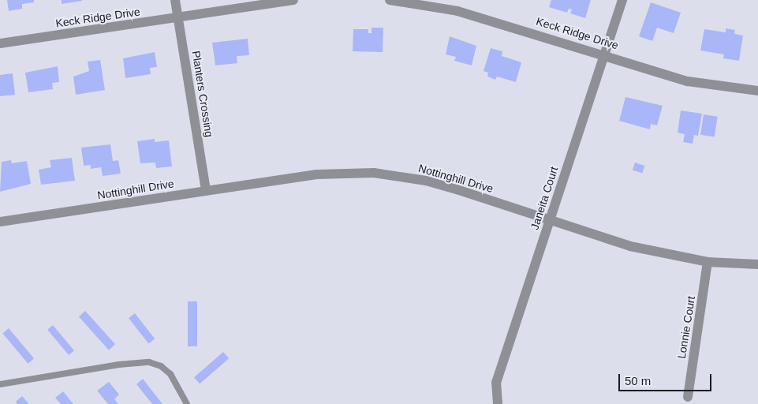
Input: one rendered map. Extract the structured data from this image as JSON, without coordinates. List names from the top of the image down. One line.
{"streets":{"street":["Keck Ridge Drive","Planters Crossing","Nottinghill Drive","Janeita Court","Lonnie Court"]},"crossings":[["Keck Ridge Drive","Planters Crossing"],["Keck Ridge Drive","Janeita Court"],["Planters Crossing","Nottinghill Drive"],["Nottinghill Drive","Janeita Court"],["Nottinghill Drive","Lonnie Court"]],"scale_bar":"50 m"}
